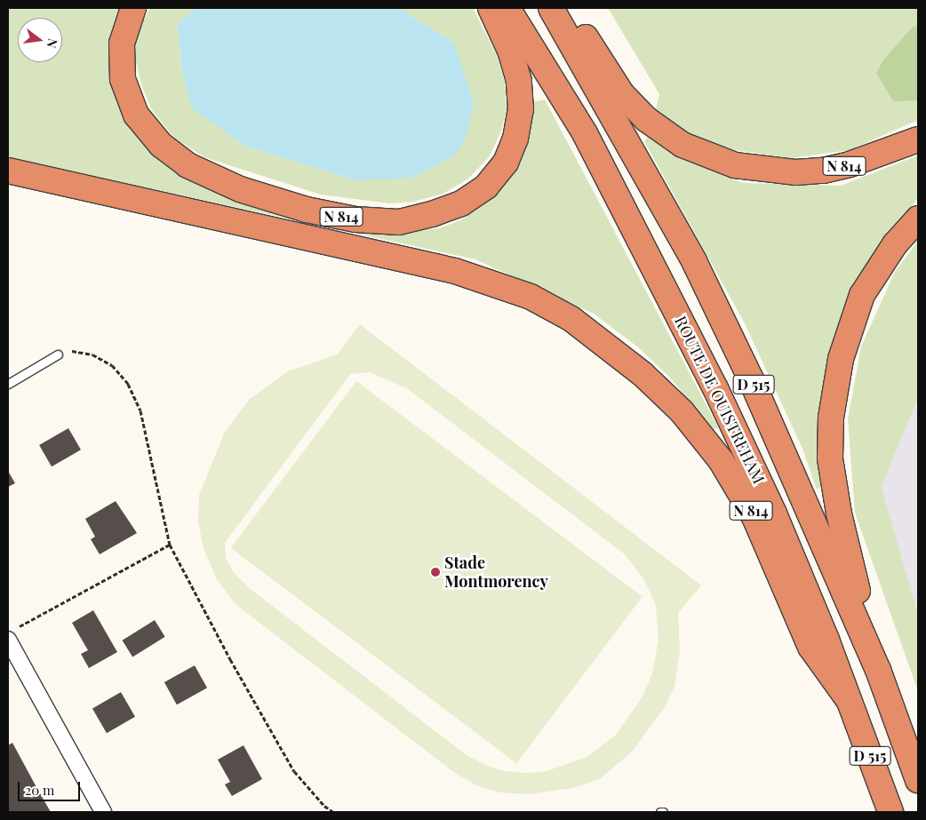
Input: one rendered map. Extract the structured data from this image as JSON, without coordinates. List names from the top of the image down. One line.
{"streets":{"highway":["N 814","D 515","ROUTE DE OUISTREHAM"]},"crossings":[["N 814","ROUTE DE OUISTREHAM"]],"places":["Stade Montmorency"],"scale_bar":"20 m","north":"right"}
